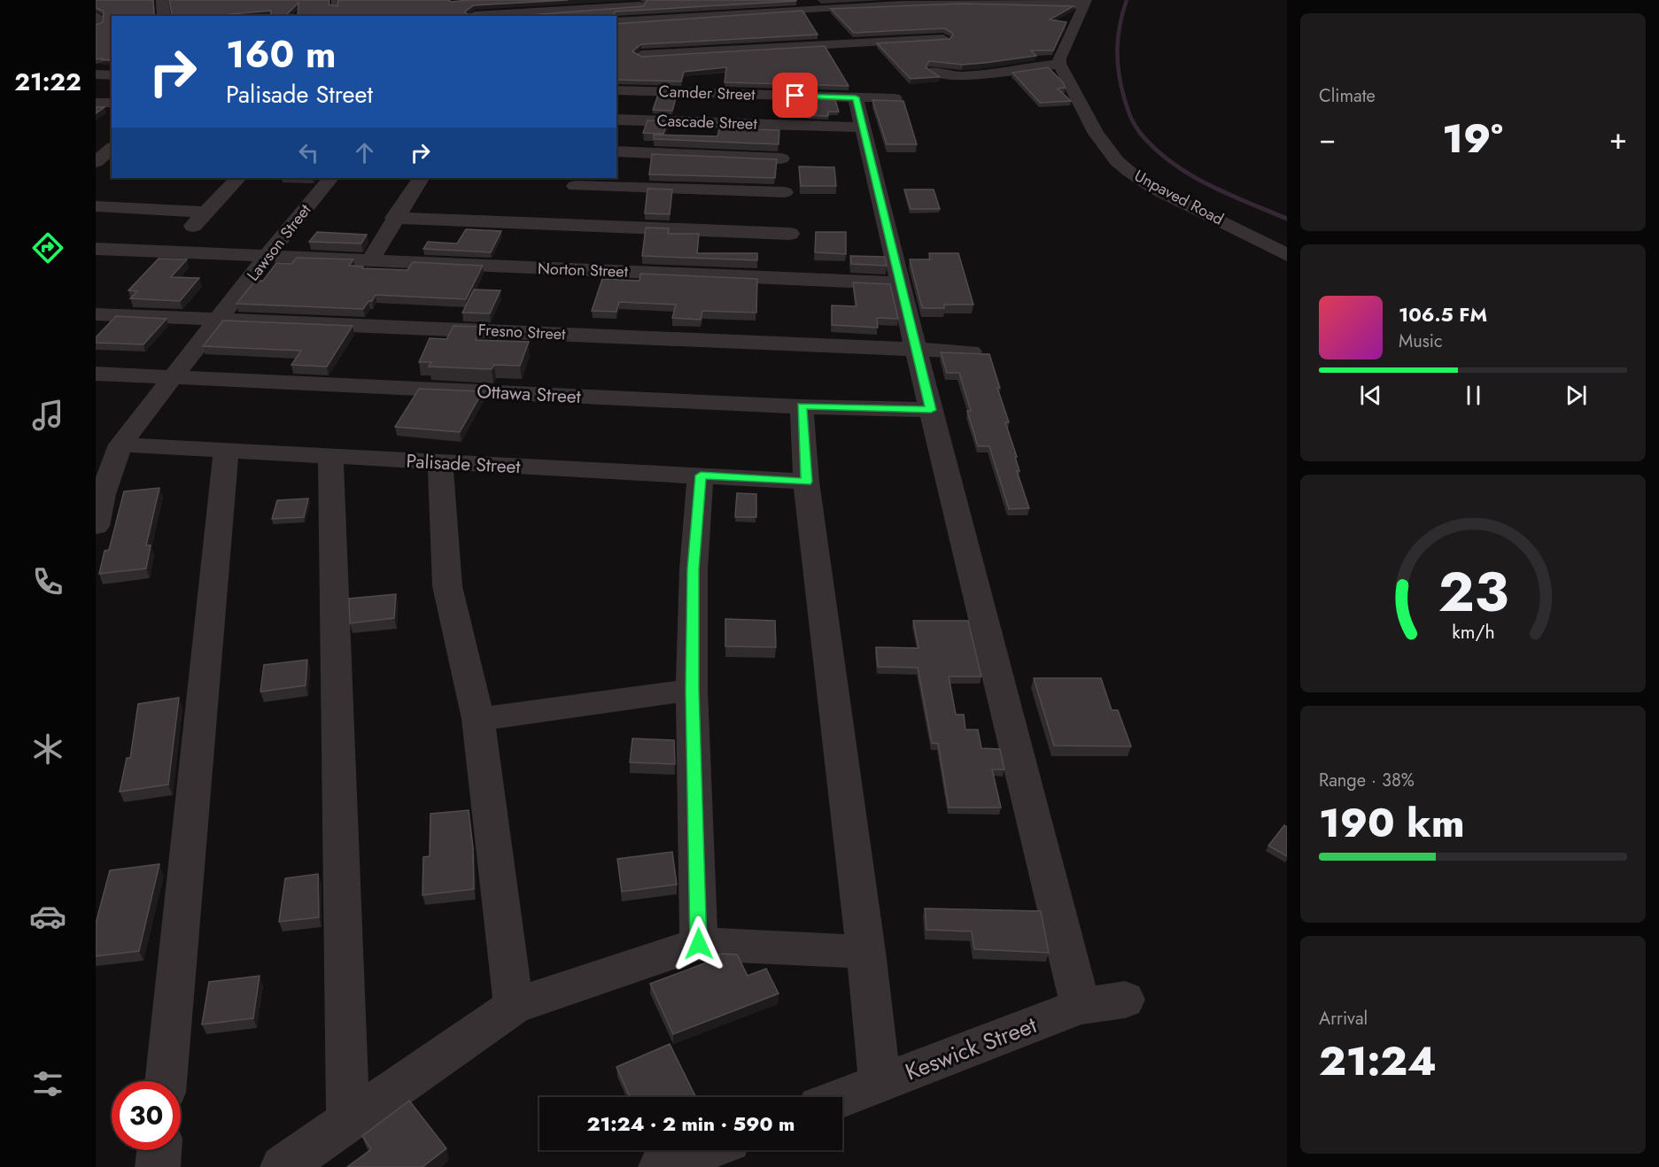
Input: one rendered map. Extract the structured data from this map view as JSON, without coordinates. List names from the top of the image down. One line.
{"streets":{"street":["Camder Street","Cascade Street","Unpaved Road","Lawson Street","Norton Street","Fresno Street","Ottawa Street","Palisade Street","Keswick Street"]},"crossings":[["Lawson Street","Norton Street"],["Lawson Street","Fresno Street"],["Lawson Street","Ottawa Street"],["Lawson Street","Palisade Street"]],"page":{"tabs":"21:22","tile":["Climate",["Range · 38%","190 km"],["Arrival","21:24"]],"turn":["160 m","Palisade Street"],"heat":["−","19°","+"],"song":["106.5 FM","Music"],"limit":"30","trip":"21:24 · 2 min · 590 m","gauge":["23","km/h"]}}
